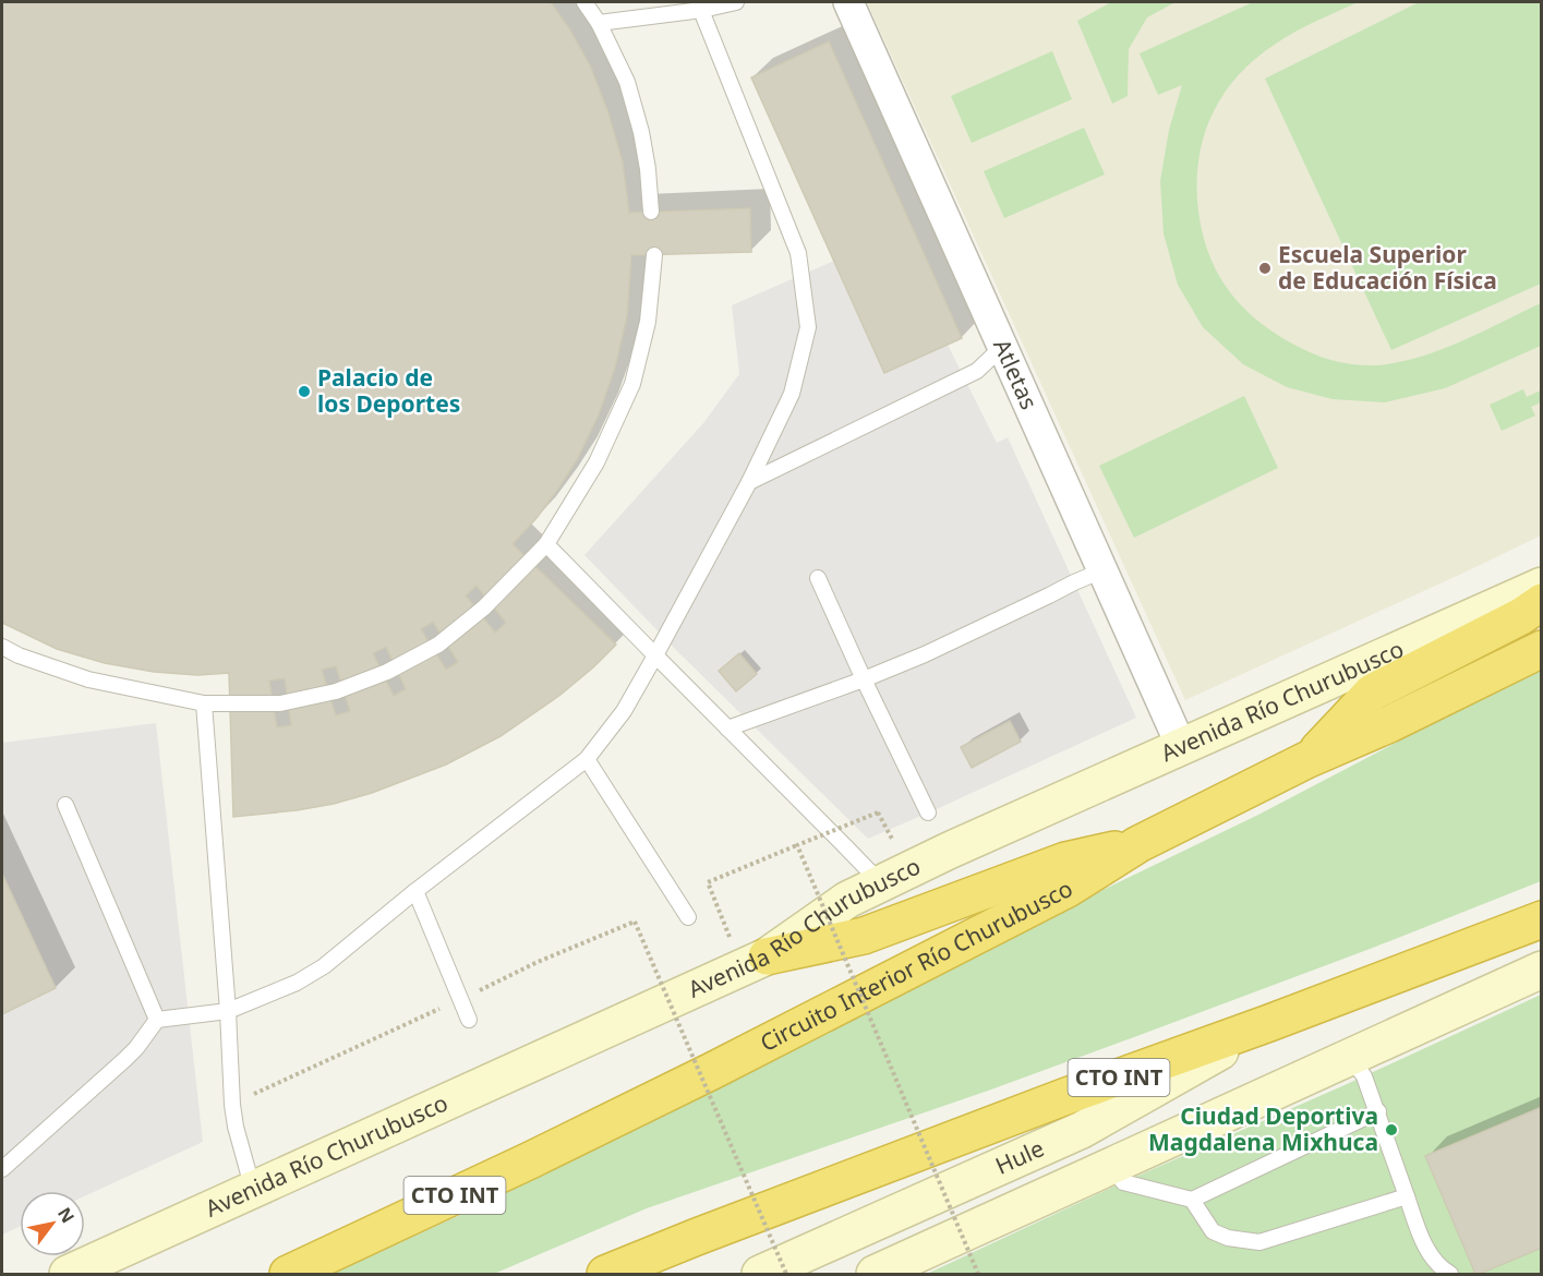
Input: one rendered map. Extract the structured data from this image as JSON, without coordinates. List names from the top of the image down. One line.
{"streets":{"highway":["Circuito Interior Río Churubusco","CTO INT"],"main road":["Avenida Río Churubusco","Hule"],"street":["Atletas"]},"crossings":[["Atletas","Avenida Río Churubusco"],["CTO INT","Hule"]],"places":["Escuela Superior de Educación Física","Palacio de los Deportes","Ciudad Deportiva Magdalena Mixhuca"],"north":"top right"}
